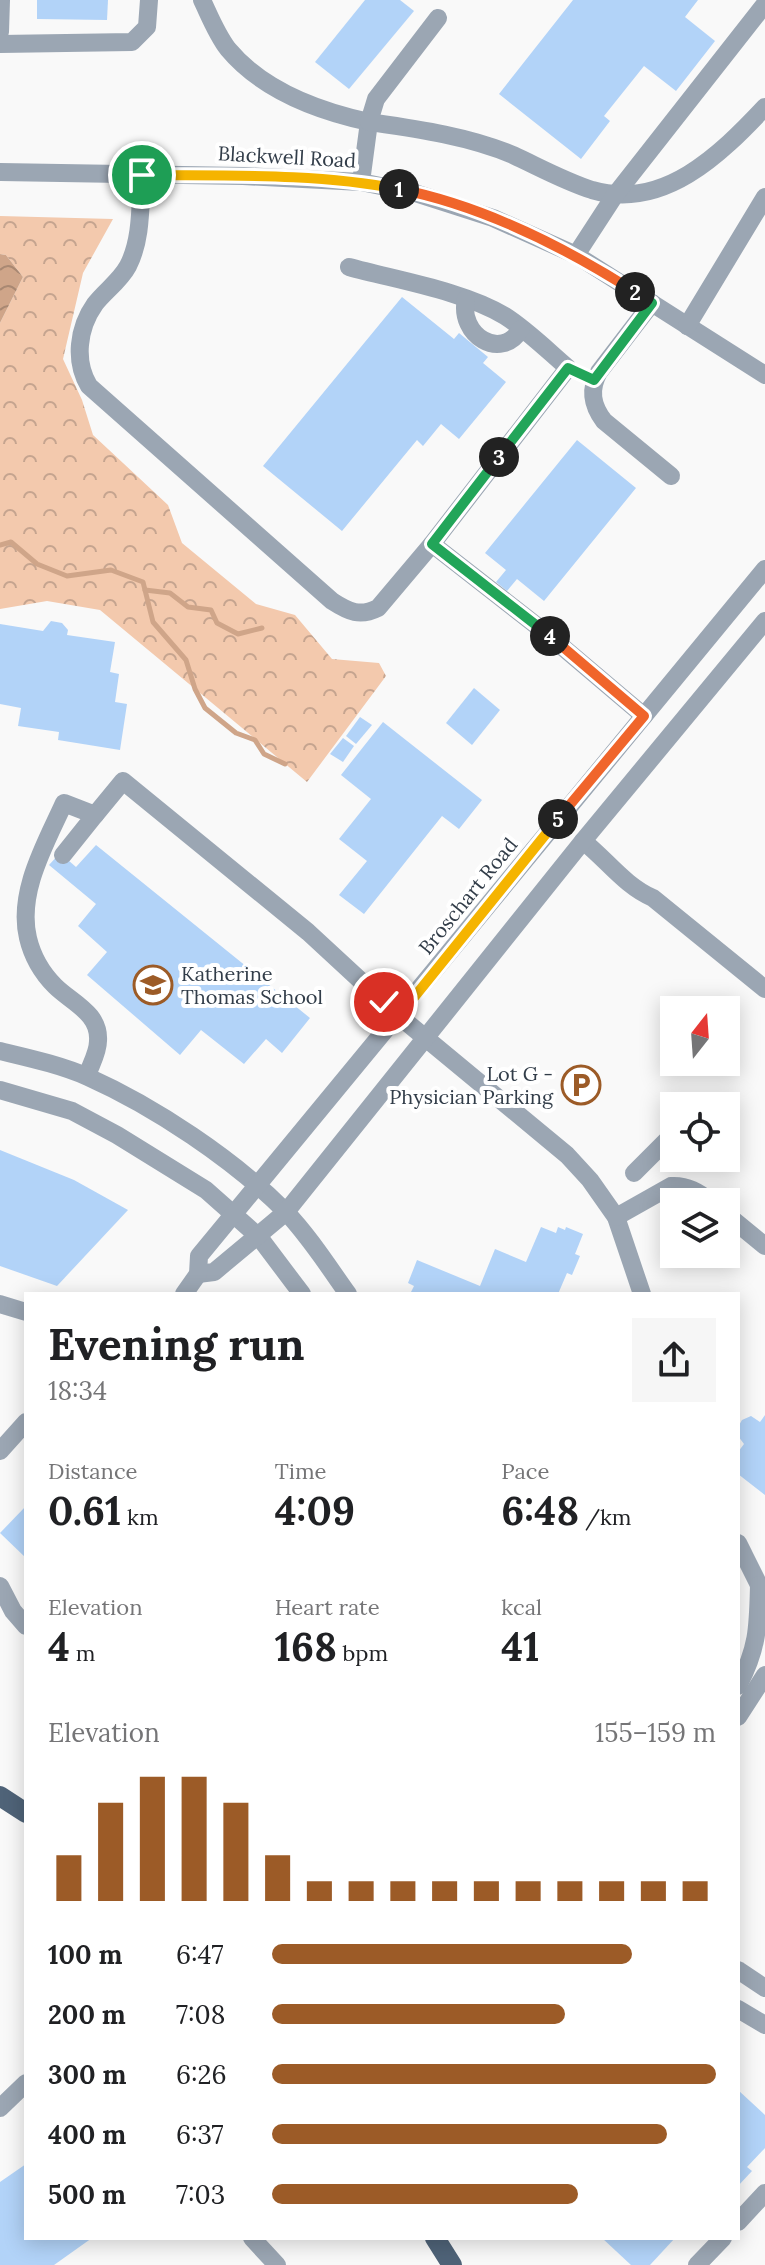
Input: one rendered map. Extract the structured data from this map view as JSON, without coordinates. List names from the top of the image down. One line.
{"streets":{"street":["Blackwell Road","Broschart Road"]},"places":{"school or university":["Katherine Thomas School"],"parking":["Lot G - Physician Parking"]},"north":"top","page":{"pins":["1","2","3","4","5"],"heading":["Evening run","18:34"],"stats":[["Distance","0.61 km"],["Time","4:09"],["Pace","6:48 /km"],["Elevation","4 m"],["Heart rate","168 bpm"],["kcal","41"]],"chart":["Elevation","155–159 m"],"list":[{"name":"100 m","note":"6:47"},{"name":"200 m","note":"7:08"},{"name":"300 m","note":"6:26"},{"name":"400 m","note":"6:37"},{"name":"500 m","note":"7:03"}]}}
